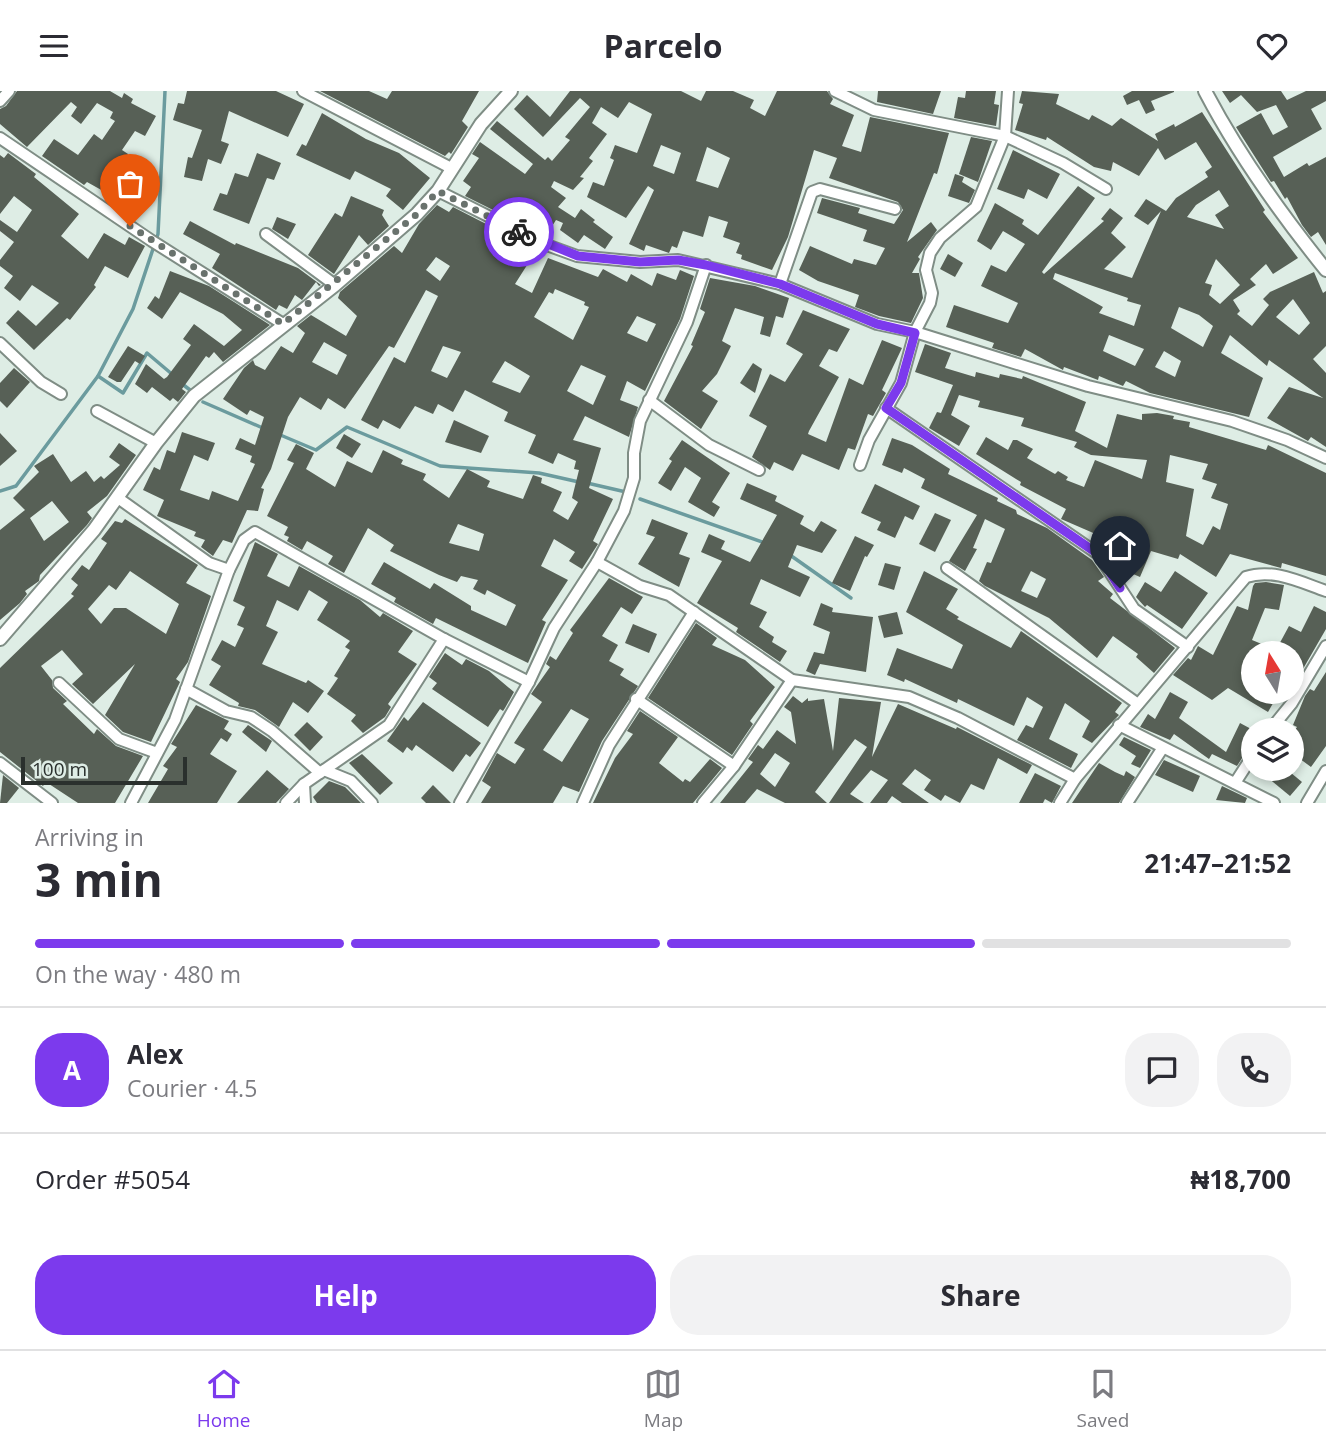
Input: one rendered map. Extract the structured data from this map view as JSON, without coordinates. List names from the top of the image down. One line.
{"scale_bar":"100 m","north":"top","page":{"header":"Parcelo","scale":"100 m","heading":["3 min","Arriving in","21:47–21:52"],"panel":["Alex","Courier · 4.5","Order #5054","₦18,700"],"bar":"On the way · 480 m","round":"A","buttons":["Help","Share"],"tabs":["Home","Map","Saved"]}}
